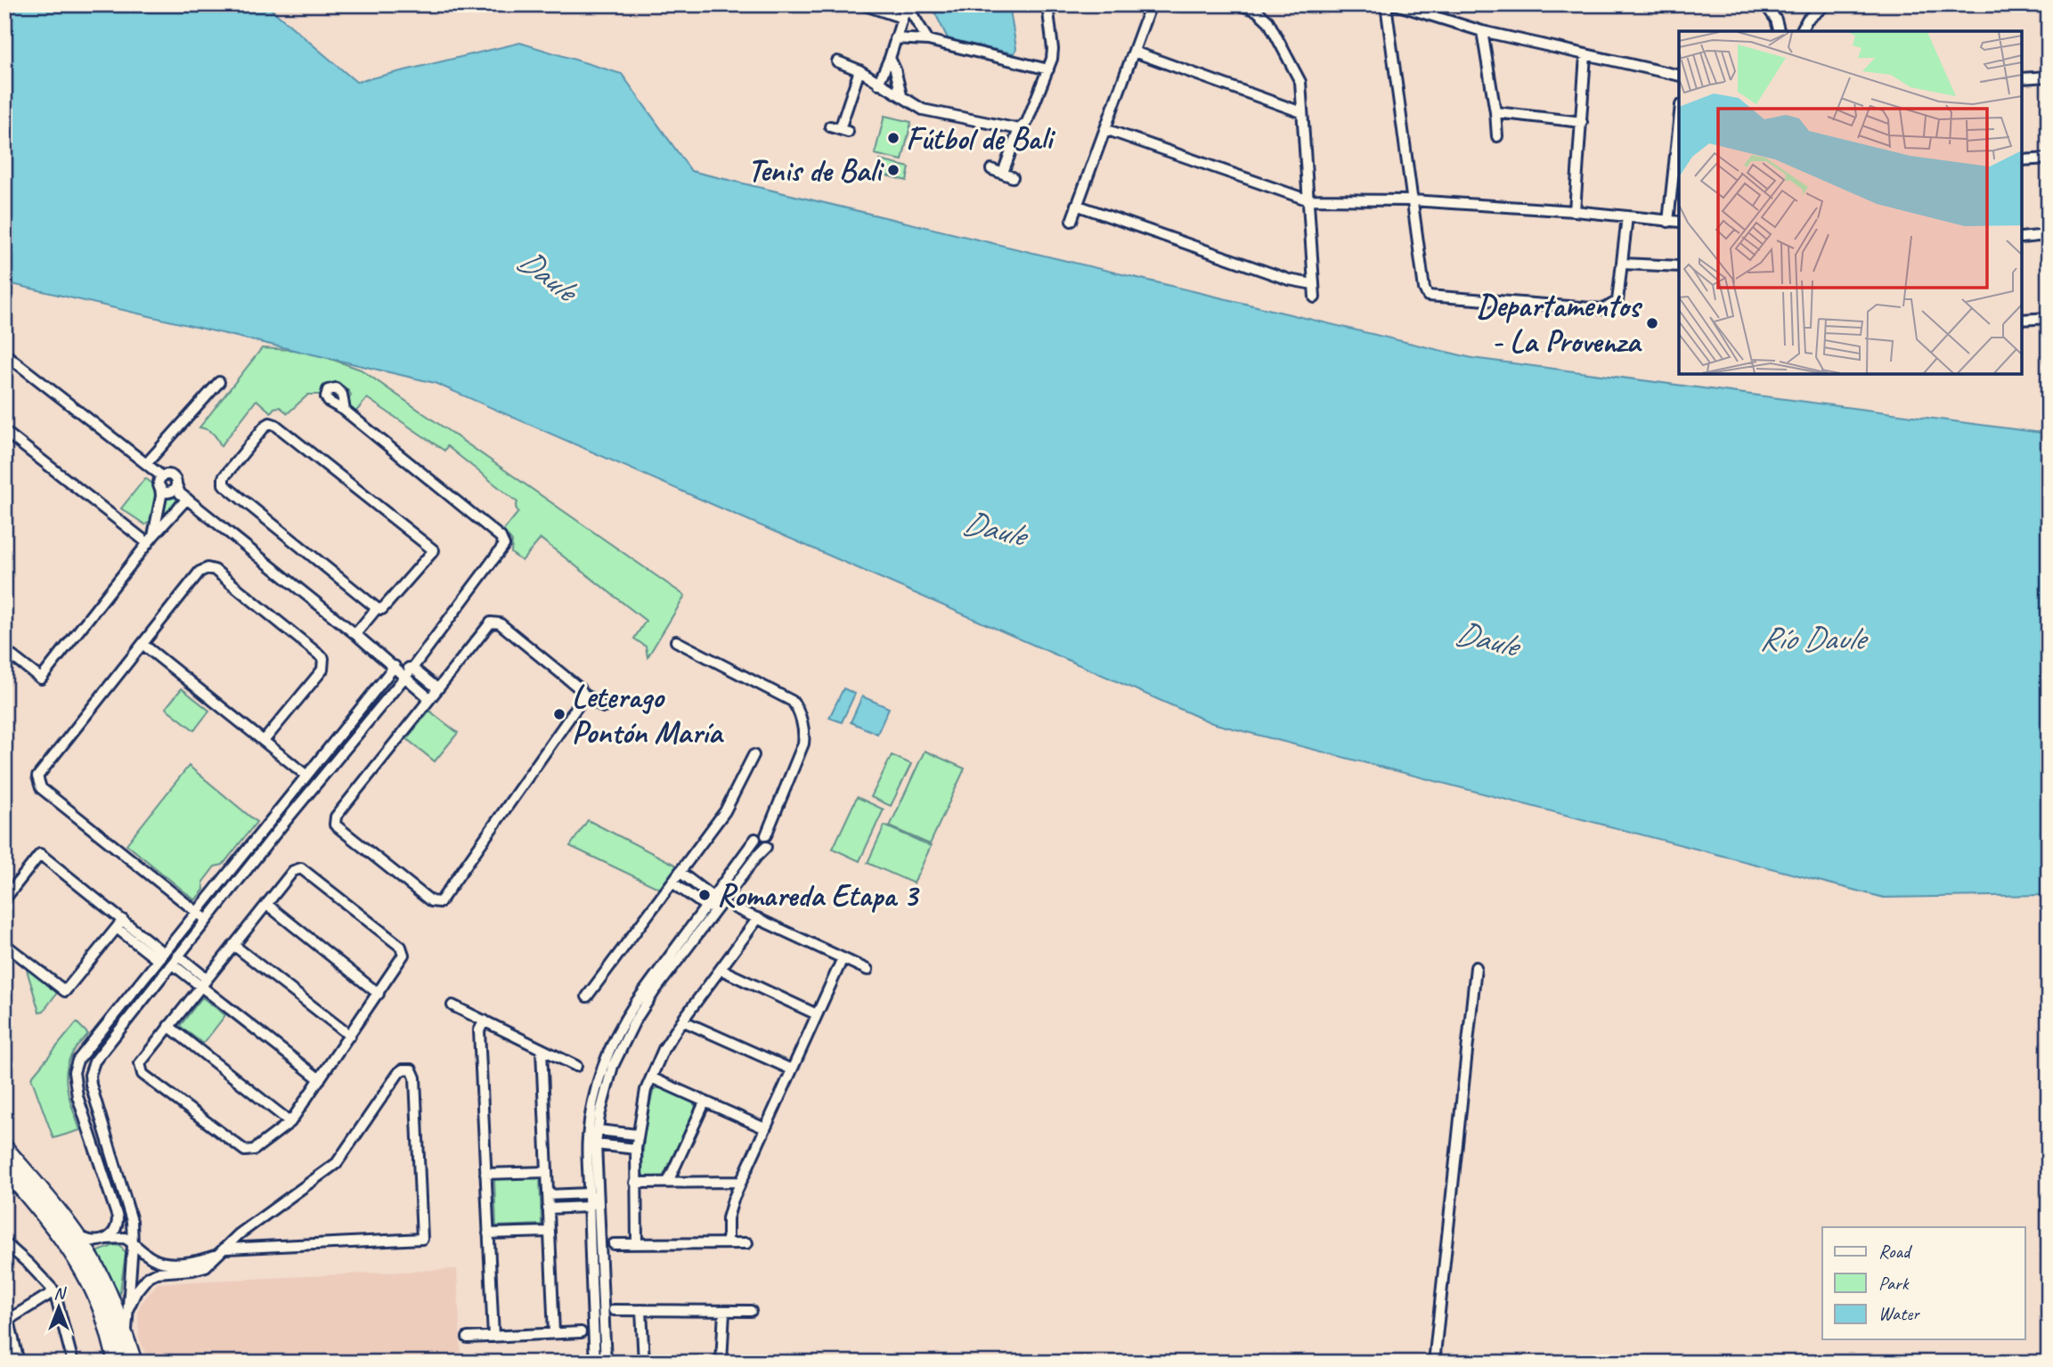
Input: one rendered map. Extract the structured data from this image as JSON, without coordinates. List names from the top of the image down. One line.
{"water":["Daule","Río Daule"],"places":["Fútbol de Bali","Tenis de Bali","Departamentos - La Provenza","Leterago Pontón María","Romareda Etapa 3"],"legend":["Road","Park","Water"],"north":"top"}
